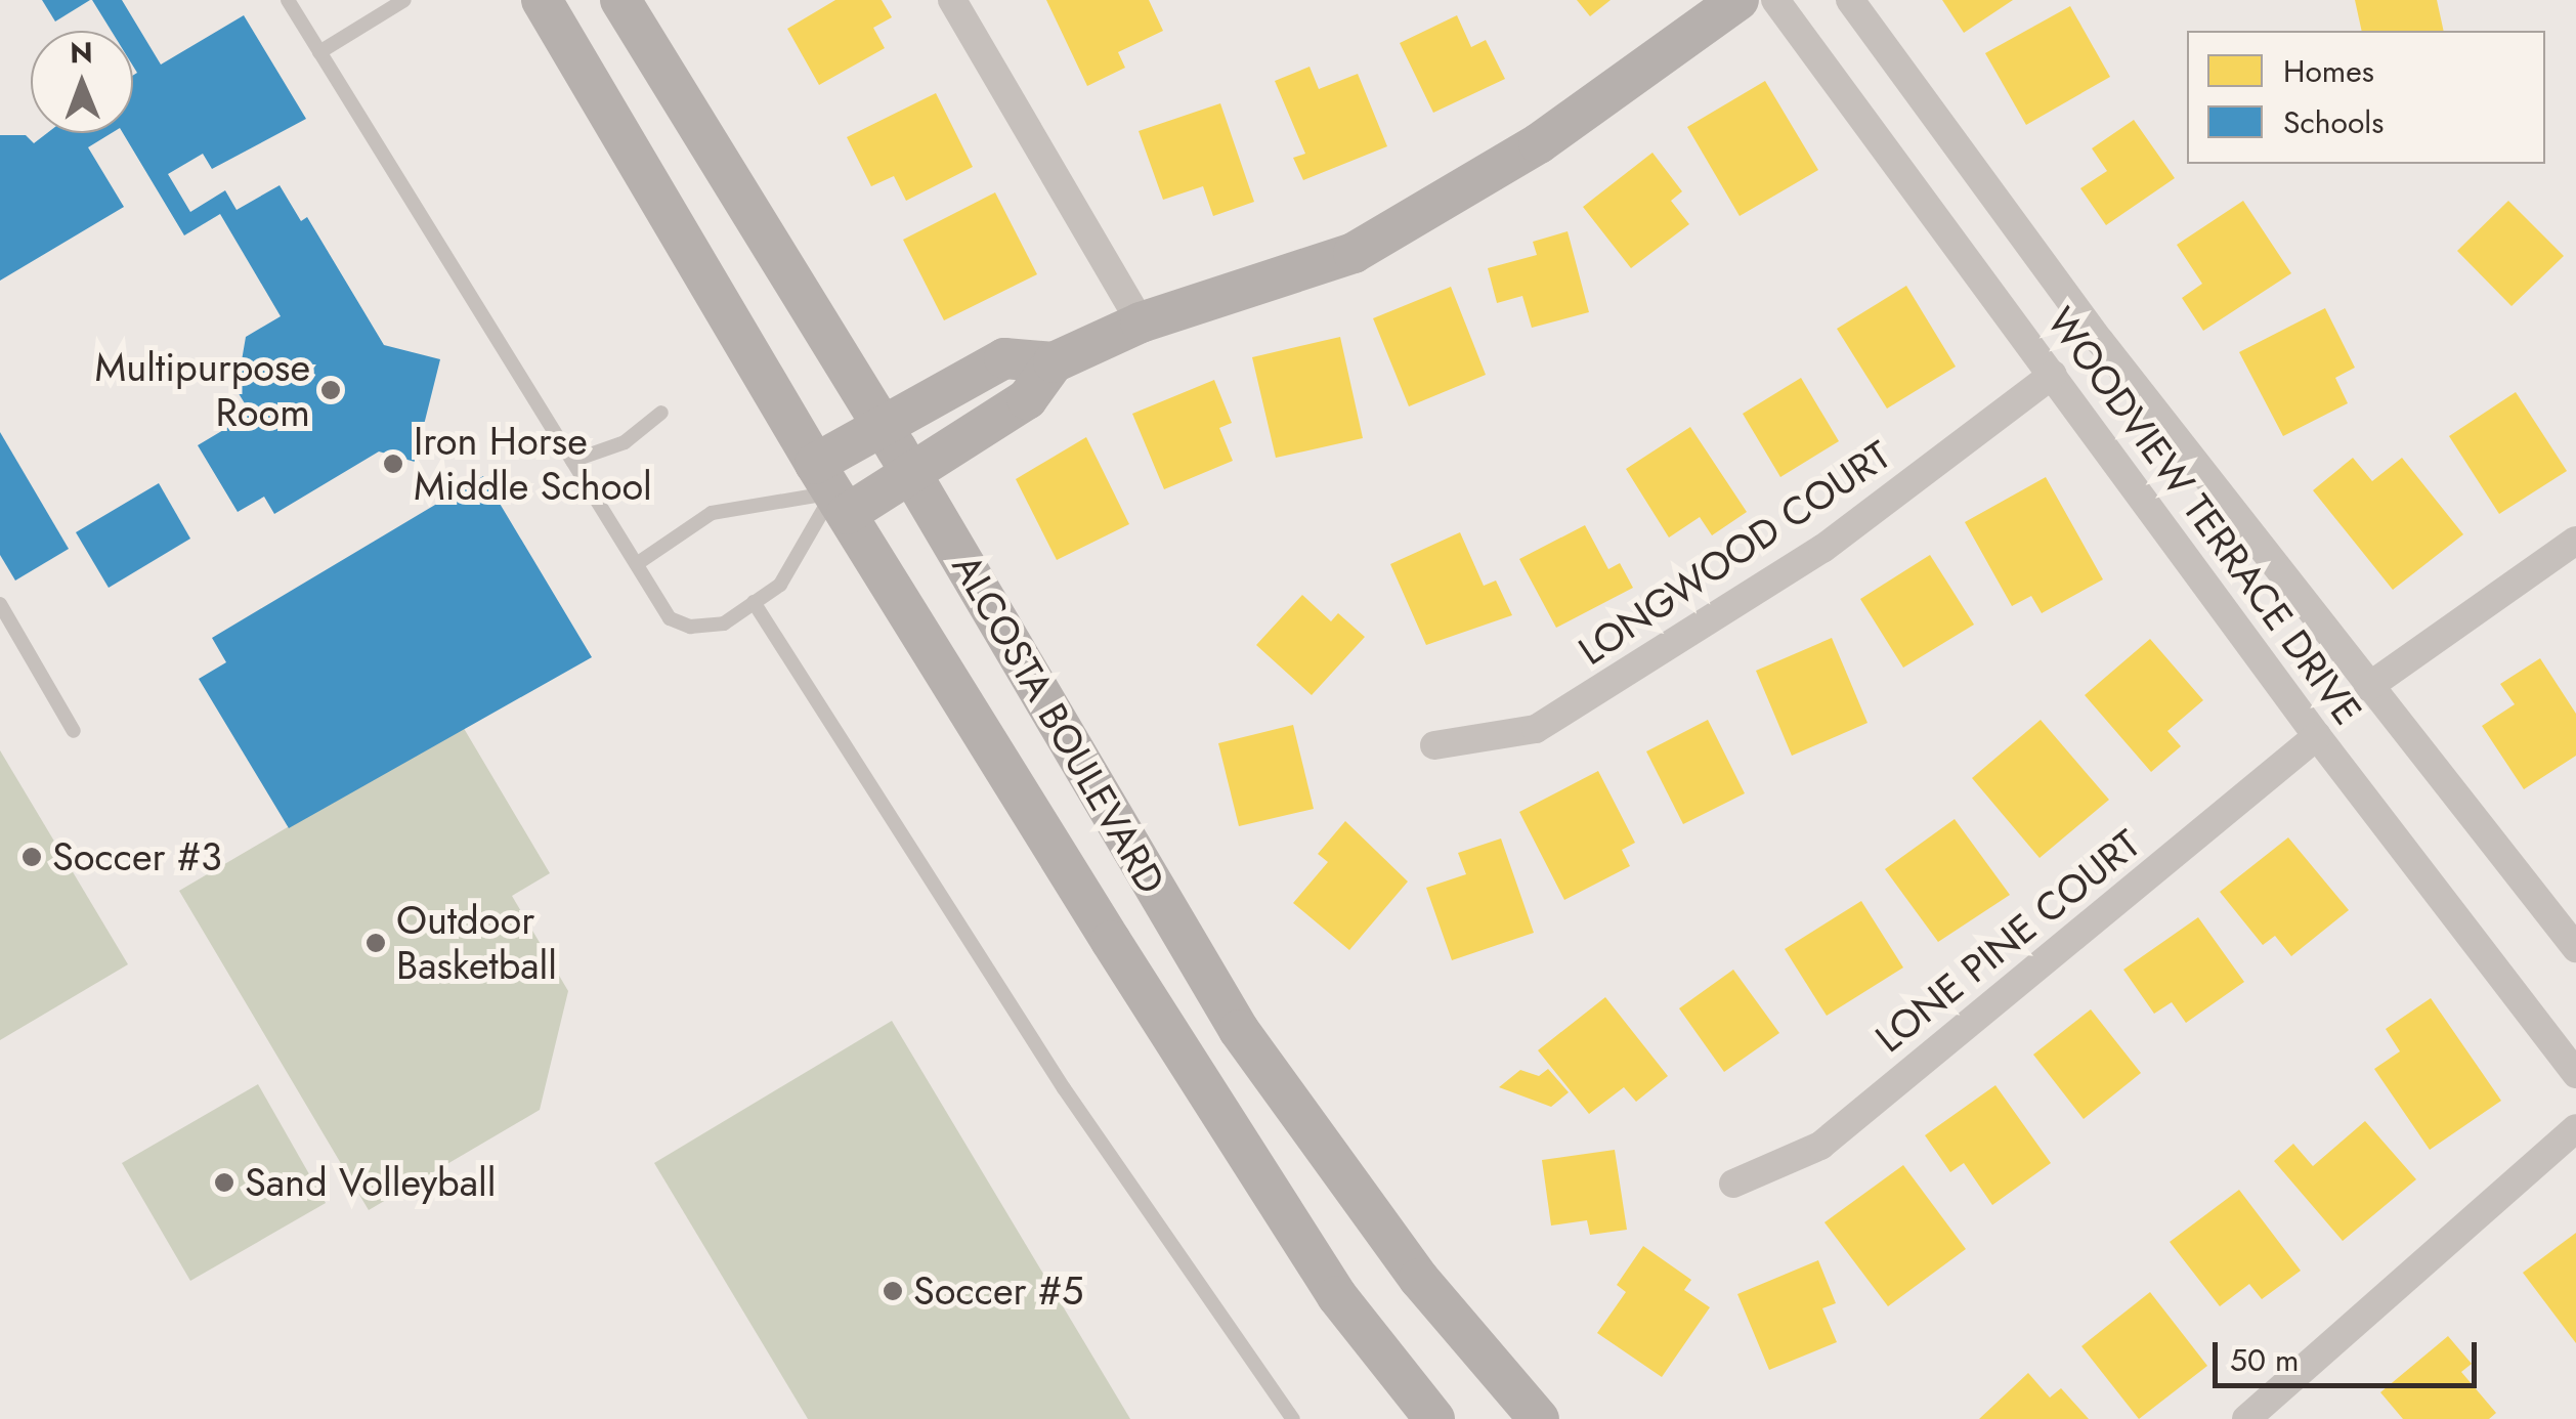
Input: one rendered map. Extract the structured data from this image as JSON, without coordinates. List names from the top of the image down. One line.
{"streets":{"main road":["ALCOSTA BOULEVARD"],"street":["WOODVIEW TERRACE DRIVE","LONGWOOD COURT","LONE PINE COURT"]},"crossings":[["WOODVIEW TERRACE DRIVE","LONGWOOD COURT"],["WOODVIEW TERRACE DRIVE","LONE PINE COURT"]],"places":["Multipurpose Room","Iron Horse Middle School","Soccer #3","Outdoor Basketball","Sand Volleyball","Soccer #5"],"legend":["Homes","Schools"],"scale_bar":"50 m","north":"top"}
